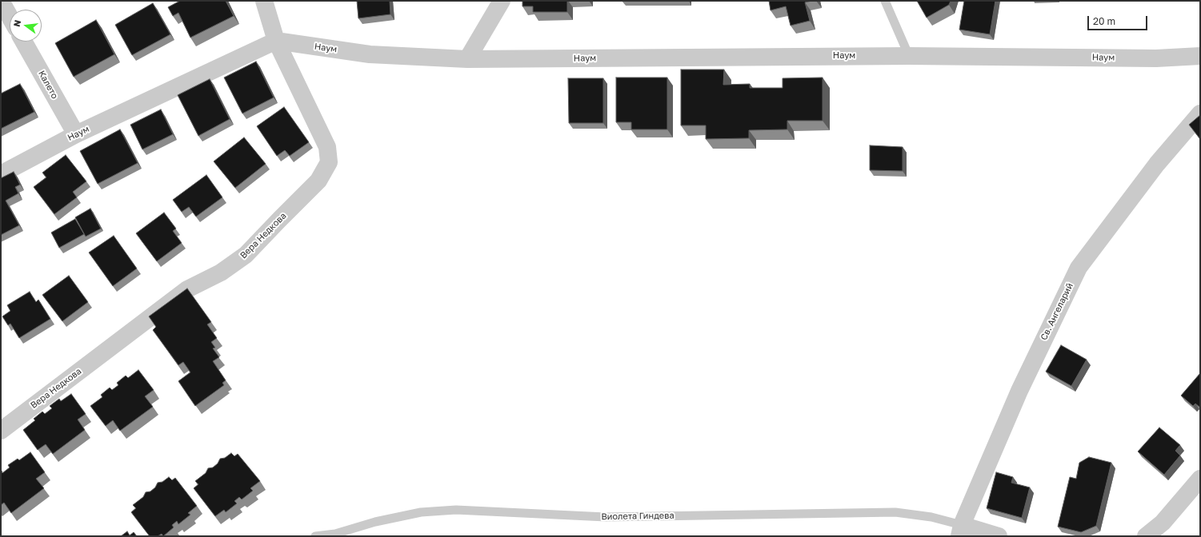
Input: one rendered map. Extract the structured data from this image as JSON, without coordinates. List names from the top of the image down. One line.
{"streets":{"street":["Наум","Калето","Вера Недкова","Св. Ангеларий"],"lane":["Виолета Гиндева"]},"crossings":[["Наум","Калето"],["Наум","Вера Недкова"],["Св. Ангеларий","Виолета Гиндева"]],"scale_bar":"20 m","north":"left"}
